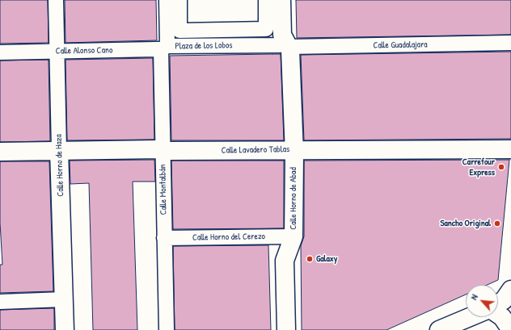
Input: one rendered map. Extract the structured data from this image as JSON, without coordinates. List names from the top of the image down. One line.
{"streets":{"street":["Calle Guadalajara","Plaza de los Lobos","Calle Alonso Cano","Calle Lavadero Tablas","Calle Horno de Haza","Calle Montalbán","Calle Horno de Abad","Calle Horno del Cerezo"]},"crossings":[["Calle Guadalajara","Plaza de los Lobos"],["Calle Guadalajara","Calle Horno de Abad"],["Plaza de los Lobos","Calle Alonso Cano"],["Plaza de los Lobos","Calle Montalbán"],["Plaza de los Lobos","Calle Horno de Abad"],["Calle Alonso Cano","Calle Horno de Haza"],["Calle Alonso Cano","Calle Montalbán"],["Calle Lavadero Tablas","Calle Horno de Haza"],["Calle Lavadero Tablas","Calle Montalbán"],["Calle Lavadero Tablas","Calle Horno de Abad"],["Calle Montalbán","Calle Horno del Cerezo"],["Calle Horno de Abad","Calle Horno del Cerezo"]],"places":["Carrefour Express","Sancho Original","Galaxy"],"north":"top left"}
